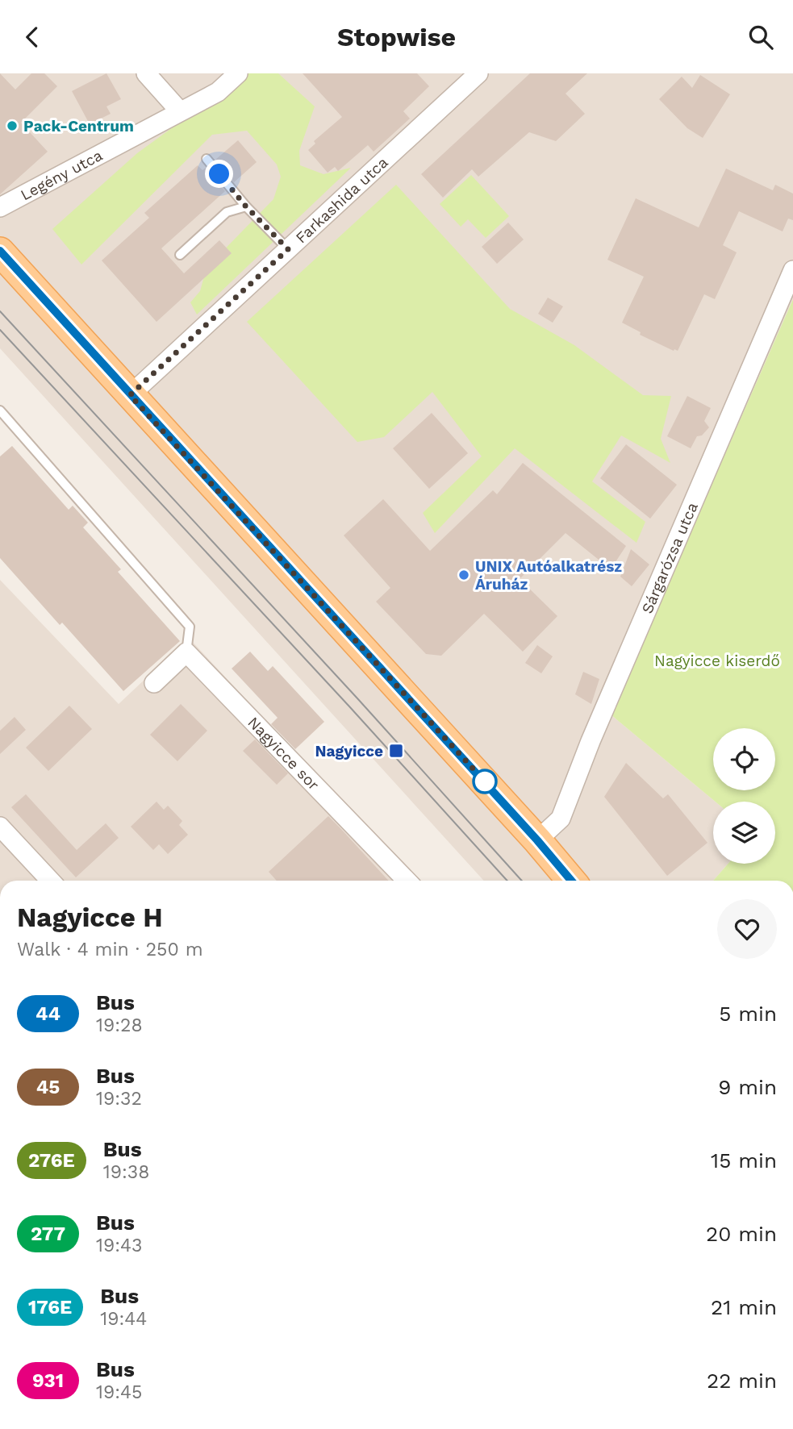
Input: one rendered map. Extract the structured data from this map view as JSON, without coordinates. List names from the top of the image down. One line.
{"streets":{"street":["Legény utca","Farkashida utca","Sárgarózsa utca","Nagyicce sor"]},"parks":["Nagyicce kiserdő"],"places":{"other":["Pack-Centrum","UNIX Autóalkatrész Áruház"],"transit":["Nagyicce"]},"lines":["bus line 44"],"page":{"header":"Stopwise","heading":["Nagyicce H","Walk · 4 min · 250 m"],"list":[{"mark":"44","name":"Bus","note":"19:28","value":"5 min"},{"mark":"45","name":"Bus","note":"19:32","value":"9 min"},{"mark":"276E","name":"Bus","note":"19:38","value":"15 min"},{"mark":"277","name":"Bus","note":"19:43","value":"20 min"},{"mark":"176E","name":"Bus","note":"19:44","value":"21 min"},{"mark":"931","name":"Bus","note":"19:45","value":"22 min"}]}}
